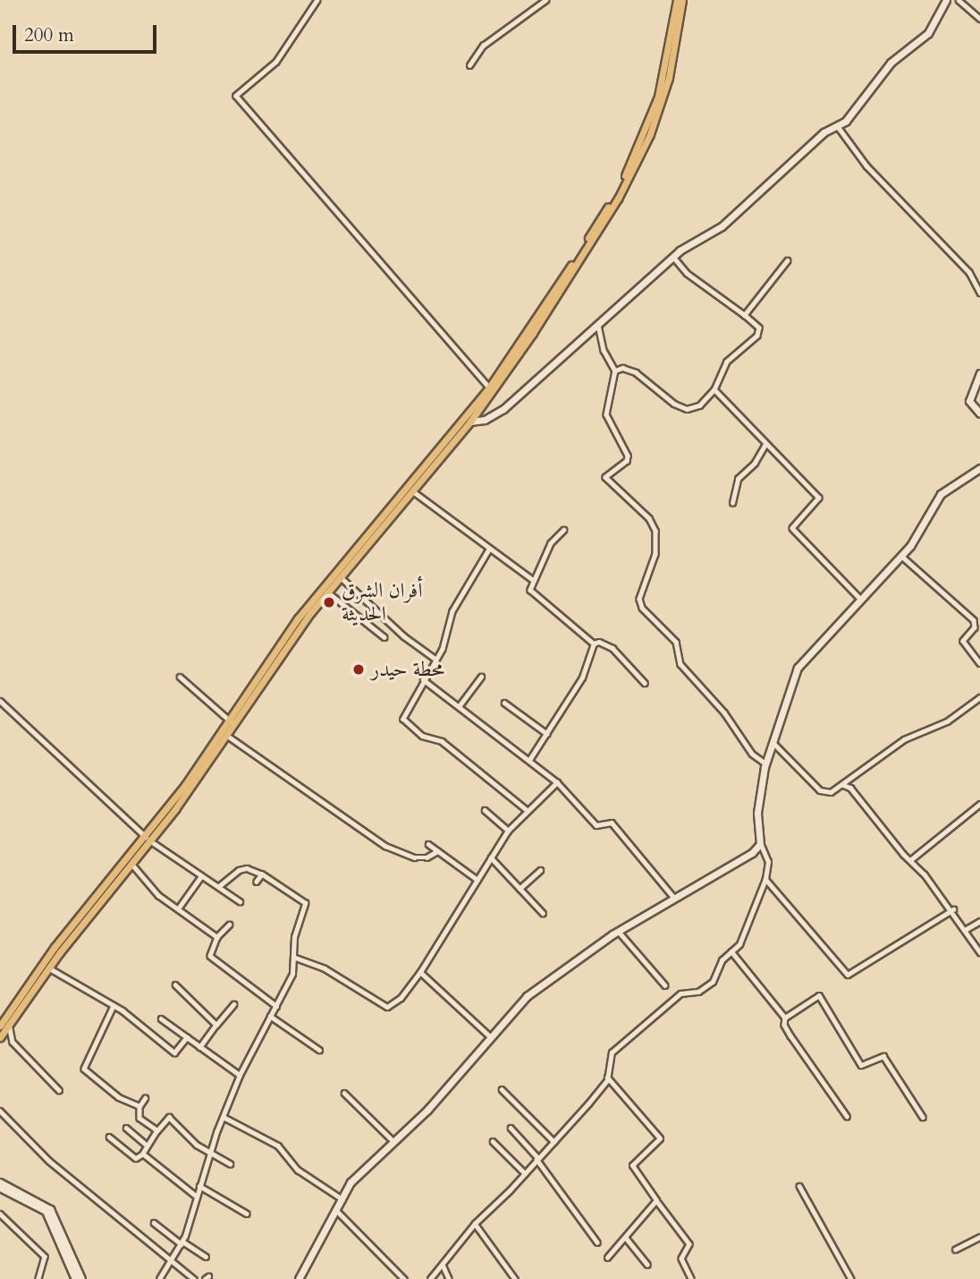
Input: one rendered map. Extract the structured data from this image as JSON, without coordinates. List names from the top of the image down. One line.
{"places":["أفران الشرق الحديثة","محطة حيدر"],"scale_bar":"200 m"}
